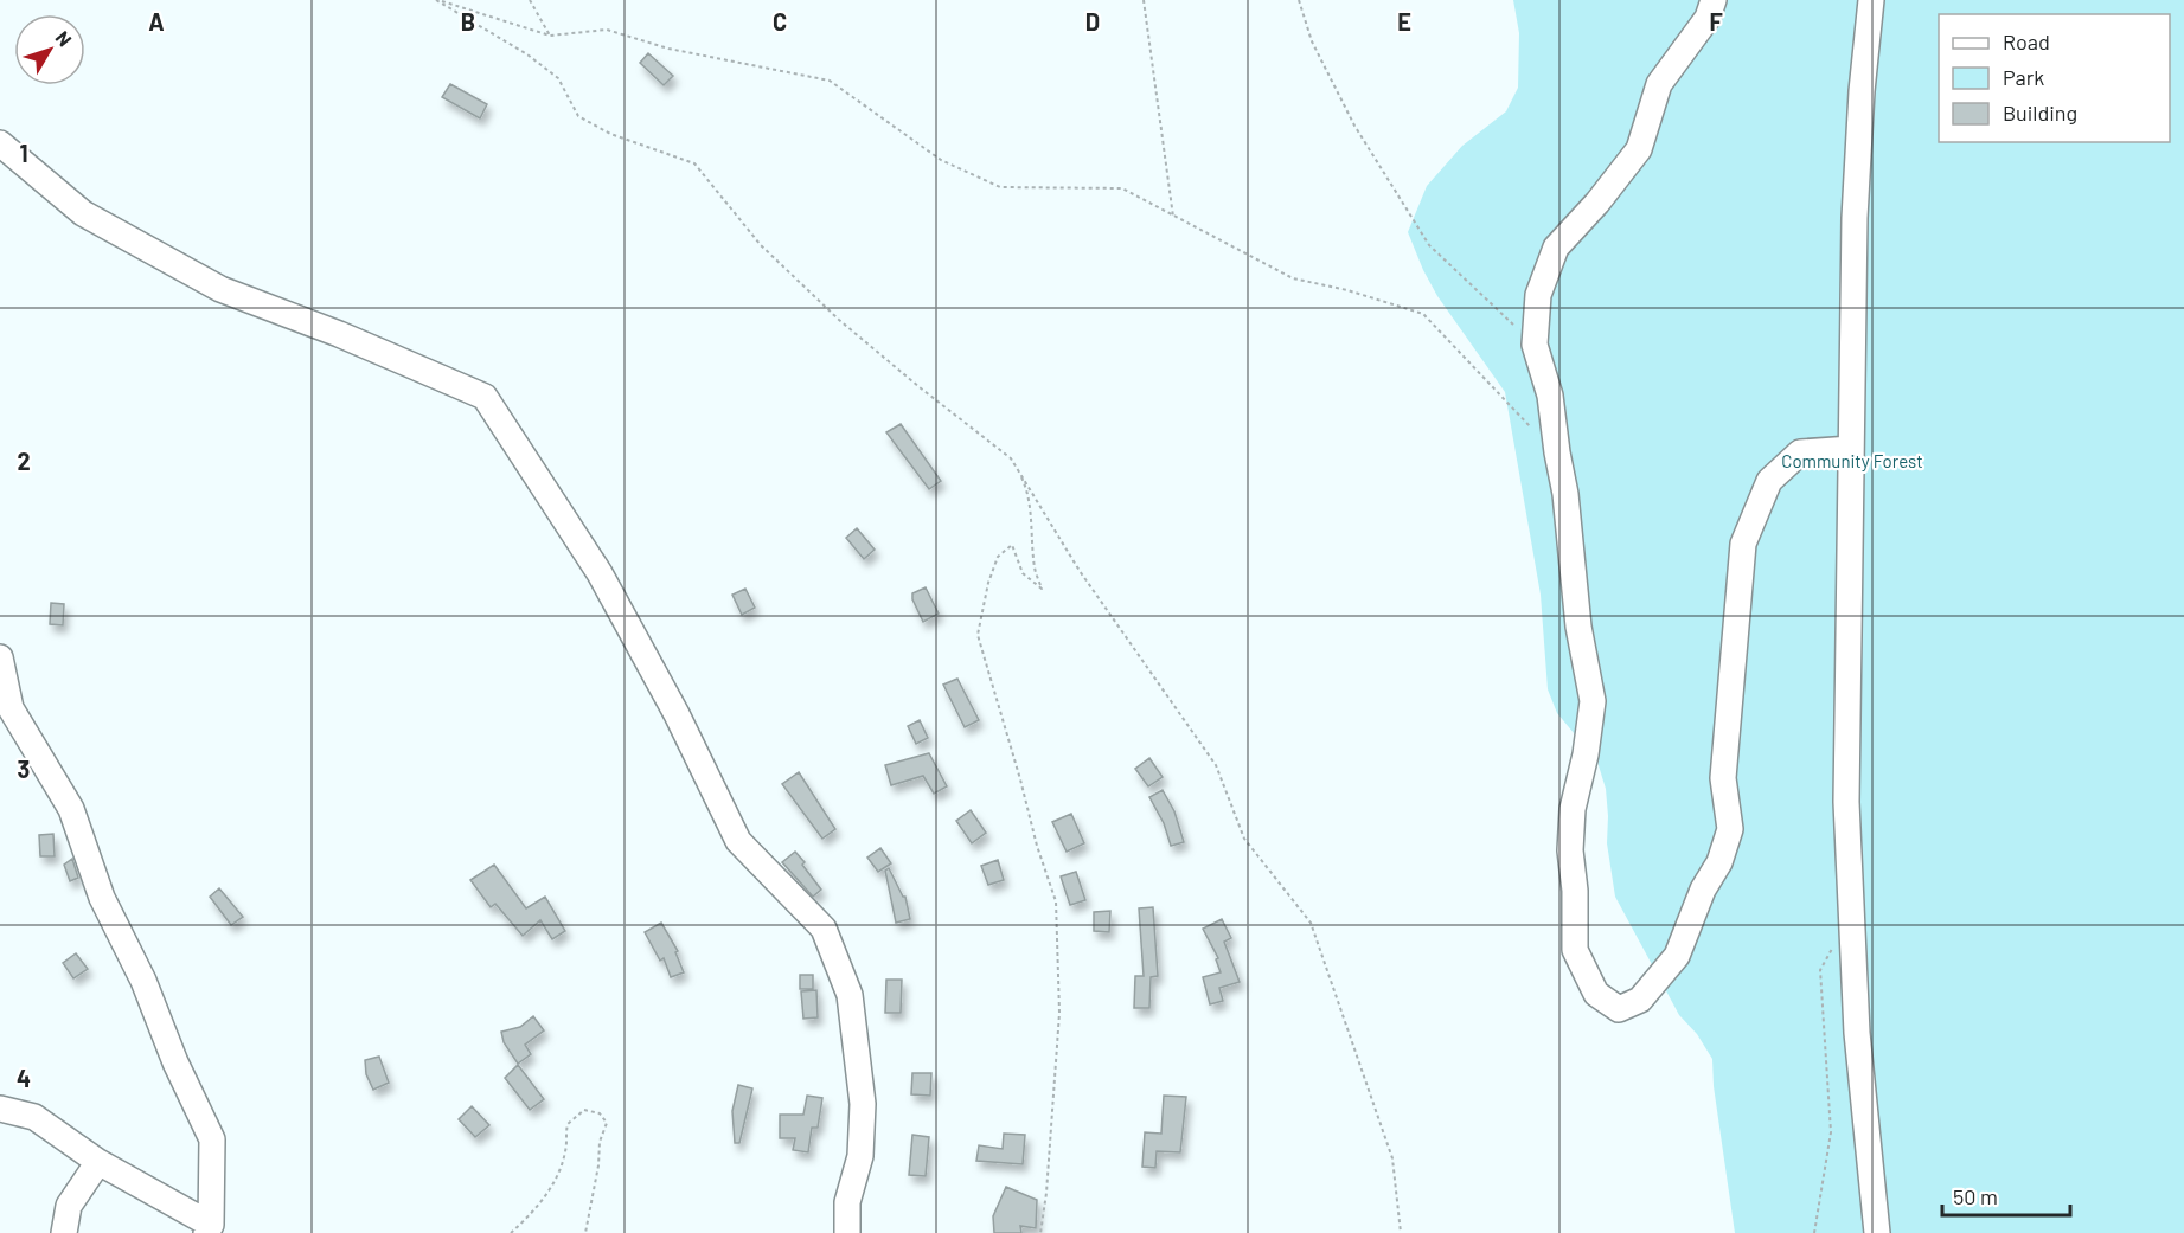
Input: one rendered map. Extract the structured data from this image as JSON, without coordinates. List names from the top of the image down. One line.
{"parks":["Community Forest"],"legend":["Road","Park","Building"],"scale_bar":"50 m","north":"top right","grid":{"columns":["A","B","C","D","E","F"],"rows":["1","2","3","4"]}}
